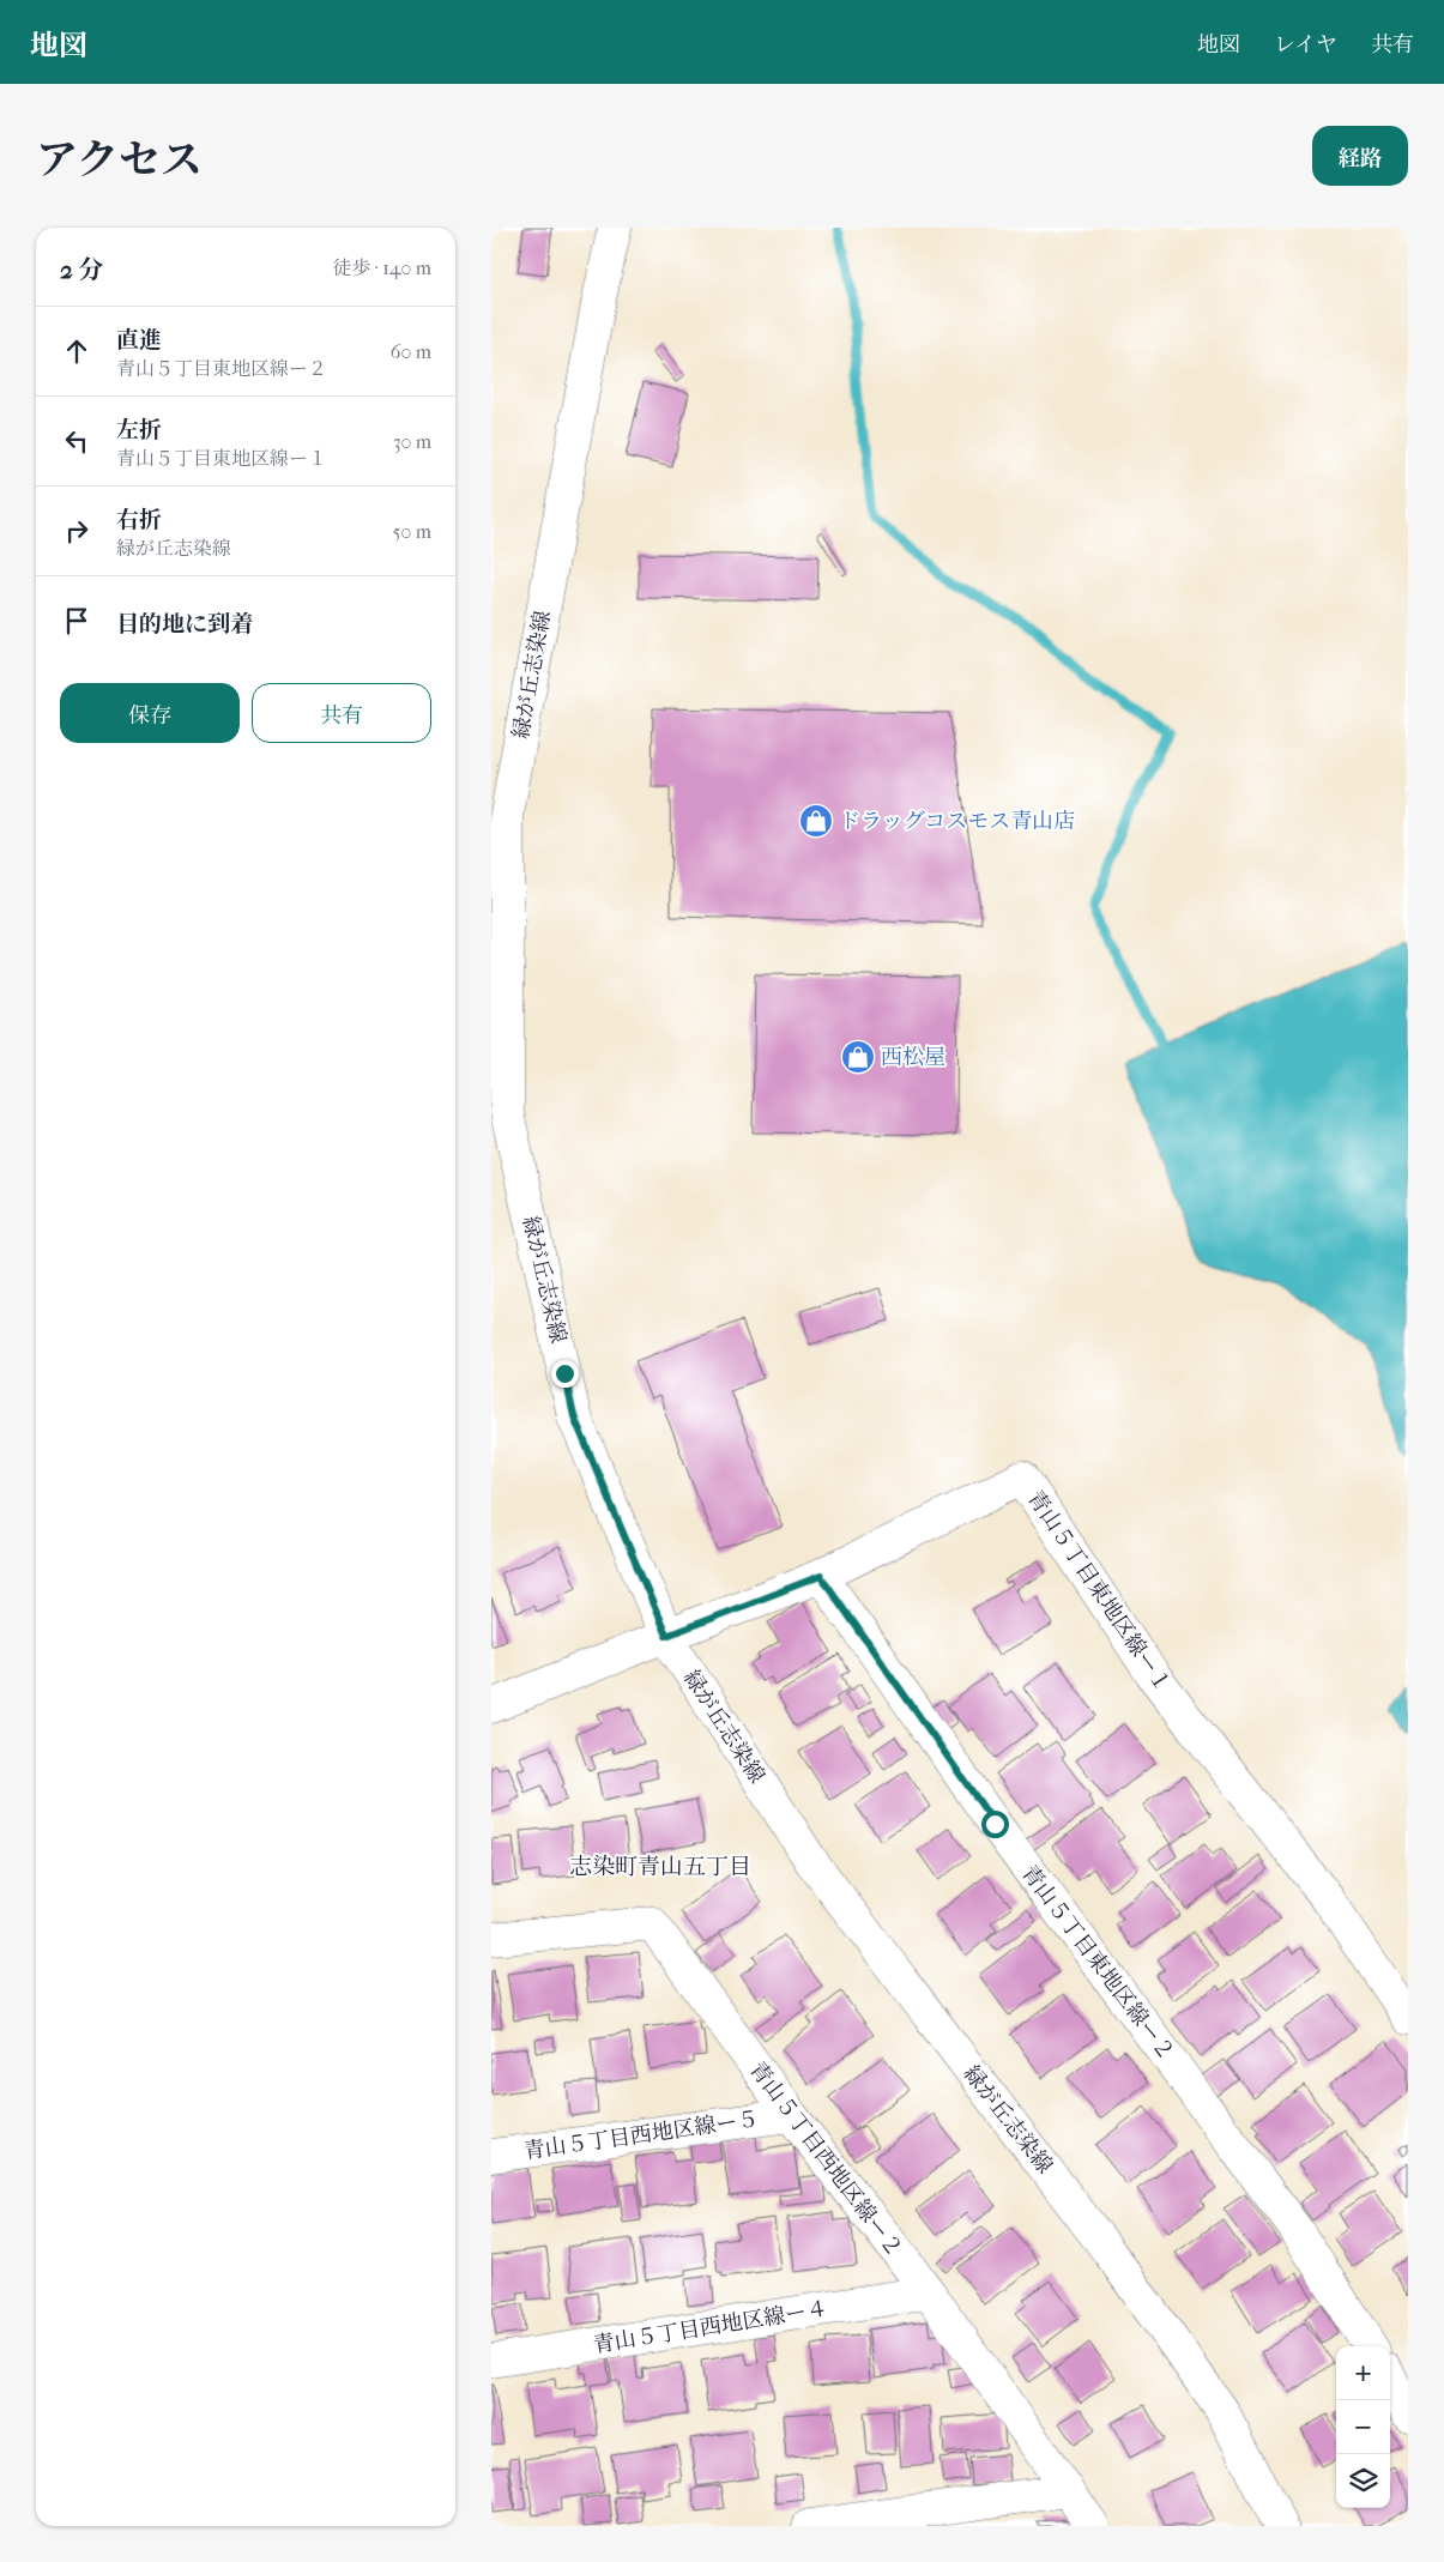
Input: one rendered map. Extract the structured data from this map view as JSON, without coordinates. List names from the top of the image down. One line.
{"streets":{"street":["緑が丘志染線","青山５丁目東地区線ー１","青山５丁目東地区線ー２","青山５丁目西地区線ー５","青山５丁目西地区線ー２","青山５丁目西地区線ー４"]},"crossings":[["緑が丘志染線","青山５丁目東地区線ー１"],["青山５丁目東地区線ー１","青山５丁目東地区線ー２"],["青山５丁目西地区線ー５","青山５丁目西地区線ー２"],["青山５丁目西地区線ー２","青山５丁目西地区線ー４"]],"districts":["志染町青山五丁目"],"places":{"shop":["ドラッグコスモス青山店","西松屋"]},"page":{"header":"地図","nav":["地図","レイヤ","共有"],"title":"アクセス","buttons":["経路",["保存","共有"]],"heading":["2 分","徒歩 · 140 m"],"list":[["直進","青山５丁目東地区線ー２","60 m"],["左折","青山５丁目東地区線ー１","30 m"],["右折","緑が丘志染線","50 m"],"目的地に到着"],"map_buttons":["+","−"]}}
